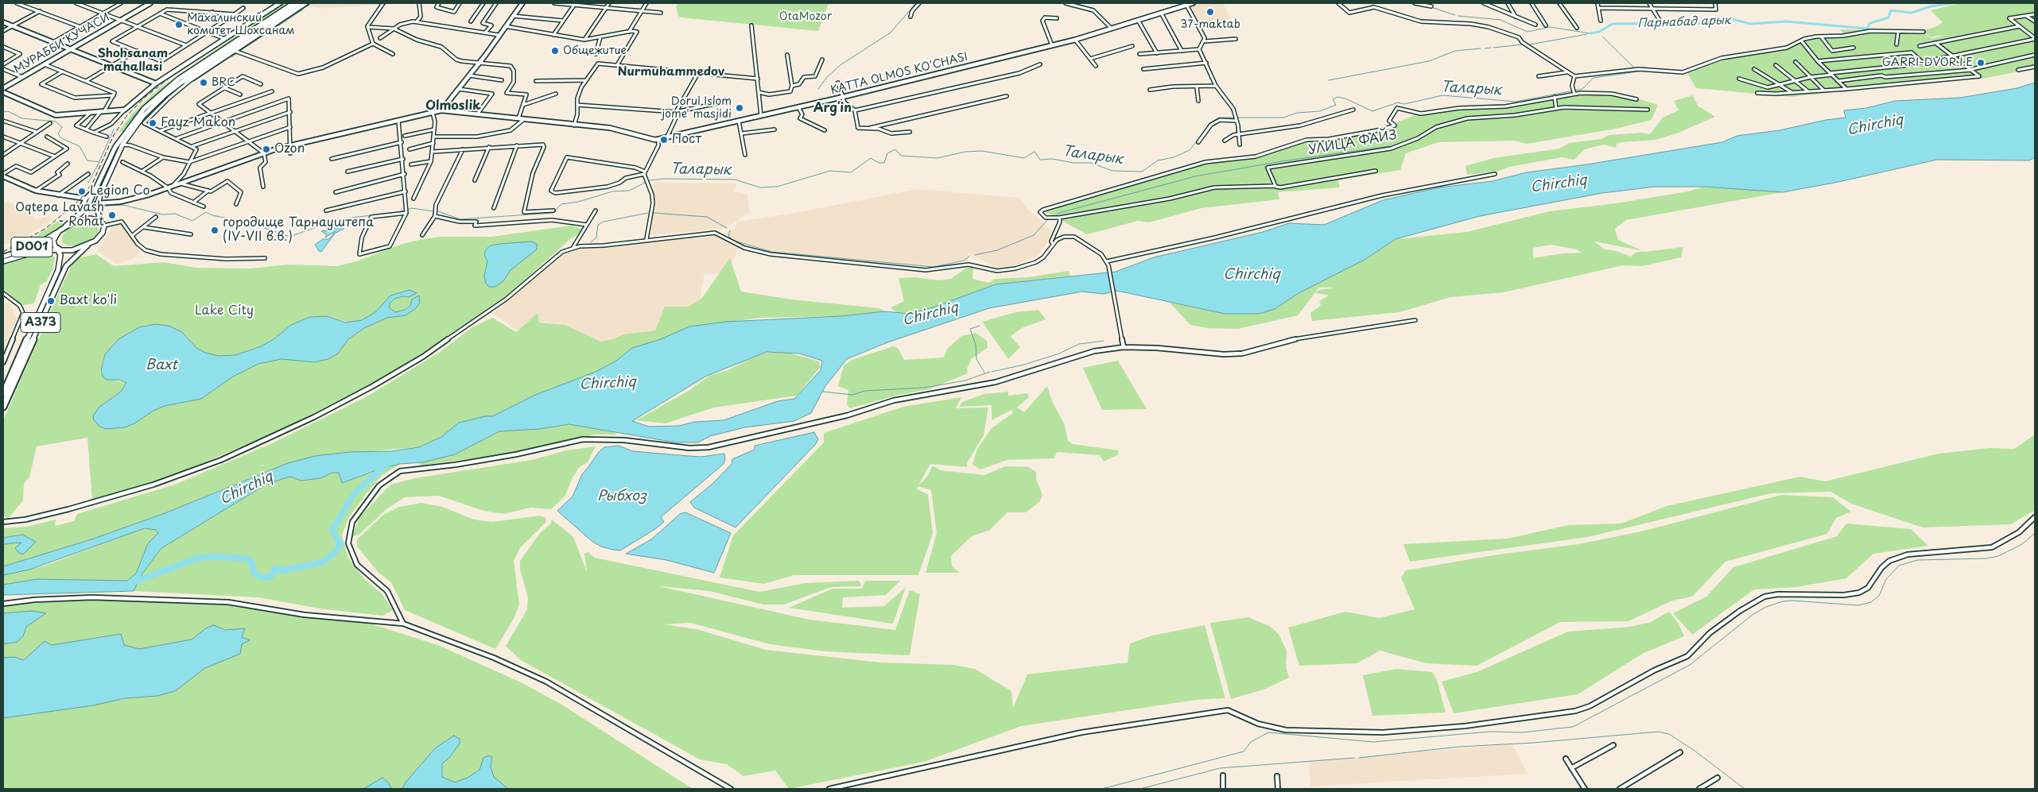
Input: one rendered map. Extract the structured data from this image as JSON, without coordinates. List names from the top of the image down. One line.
{"streets":{"highway":["D001","A373"],"street":["МУРАББИ КУЧАСИ","KATTA OLMOS KO'CHASI","УЛИЦА ФАЙЗ"]},"crossings":[["D001","A373"]],"districts":["Shohsanam mahallasi","Nurmuhammedov","Olmoslik","Argʻin"],"water":["Парнабад арык","Таларык","Chirchiq","Baхt","Рыбхоз"],"parks":["OtaMozor","Lake City"],"places":["37-maktab","Махалинский комитет Шохcанам","Общежитие","GARRI-DVOR.I.E","BRC","Dorul Islom jome' masjidi","Fayz Makon","Пост","Ozon","Legion Co","Oqtepa Lavash - Rohat","городище Тарнауштепа (IV-VII в.в.)","Baxt ko'li"]}
